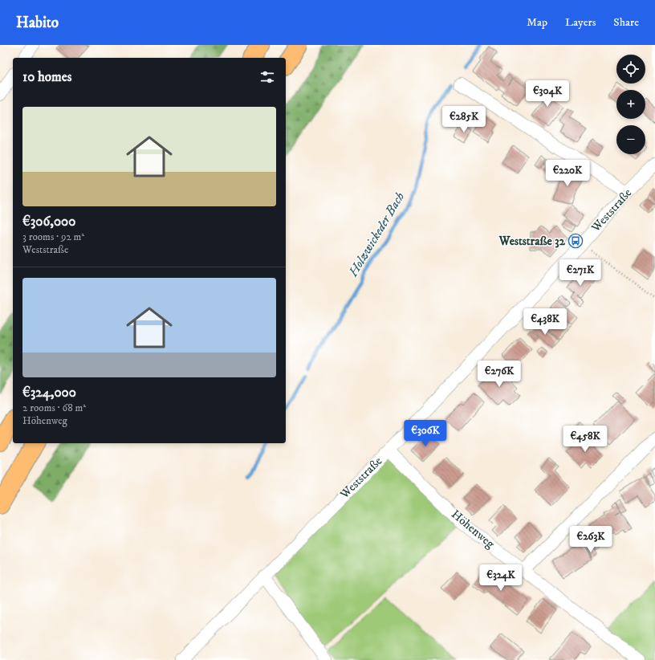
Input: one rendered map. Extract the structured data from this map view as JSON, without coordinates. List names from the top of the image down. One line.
{"streets":{"street":["Weststraße","Höhenweg"]},"crossings":[["Weststraße","Höhenweg"]],"water":["Holzwickeder Bach"],"places":{"bus stop":["Weststraße 32"]},"page":{"header":"Habito","nav":["Map","Layers","Share"],"map_buttons":["+","−"],"heading":"10 homes","price":["€304K","€285K","€220K","€271K","€438K","€276K","€306K","€458K","€263K","€324K"],"list":[{"name":"€306,000","note":"3 rooms · 92 m² · Weststraße"},{"name":"€324,000","note":"2 rooms · 68 m² · Höhenweg"}]}}
